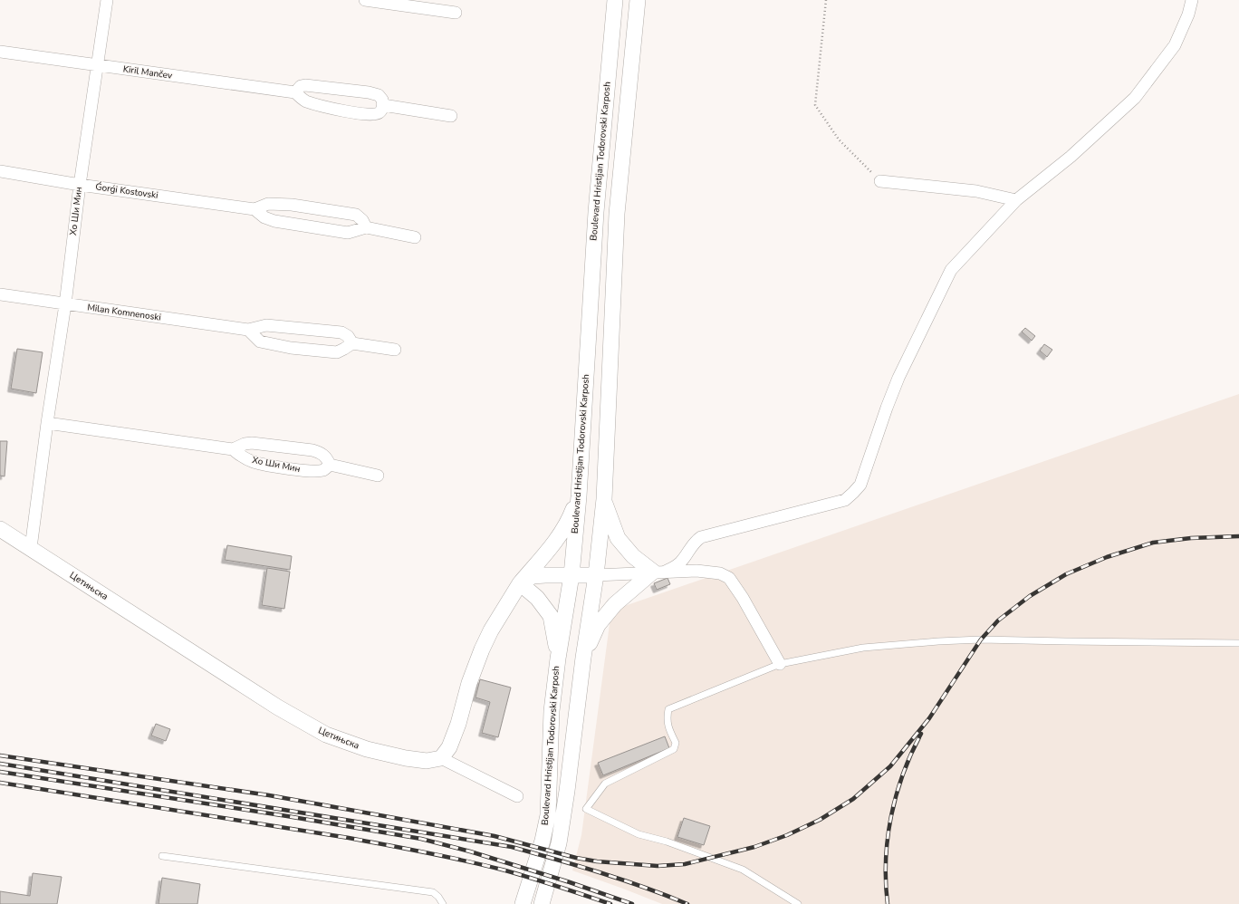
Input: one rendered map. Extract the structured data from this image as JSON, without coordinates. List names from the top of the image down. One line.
{"streets":{"street":["Kiril Mančev","Boulevard Hristijan Todorovski Karposh","Ǵorǵi Kostovski","Хо Ши Мин","Milan Komnenoski","Цетињска"]},"crossings":[["Kiril Mančev","Хо Ши Мин"],["Ǵorǵi Kostovski","Хо Ши Мин"],["Хо Ши Мин","Milan Komnenoski"],["Хо Ши Мин","Цетињска"]]}
